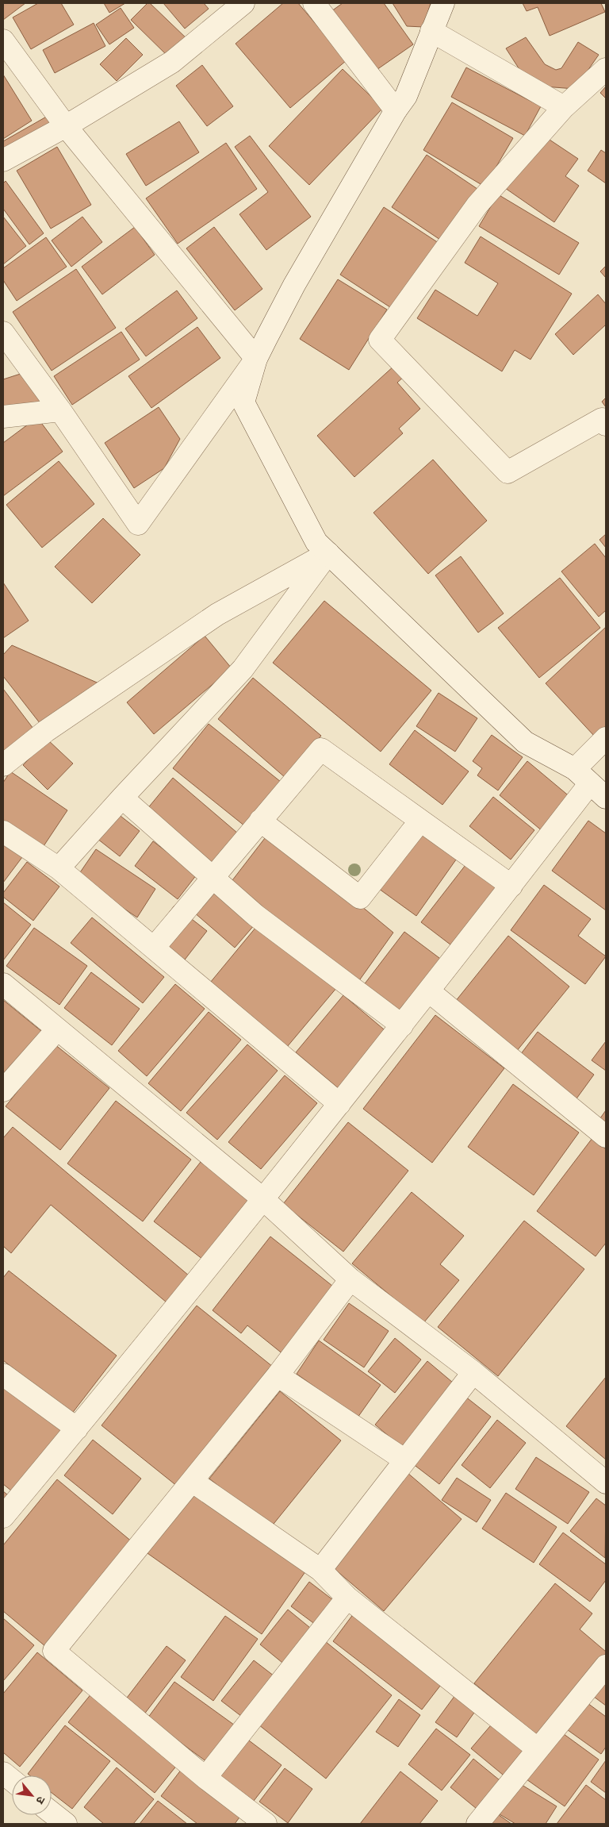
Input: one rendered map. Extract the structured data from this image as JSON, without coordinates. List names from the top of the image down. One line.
{"north":"bottom right"}
